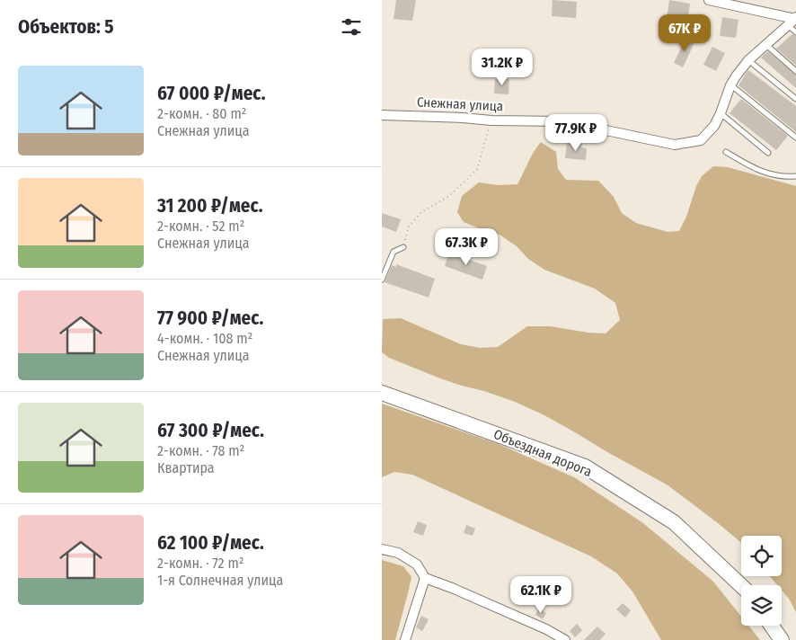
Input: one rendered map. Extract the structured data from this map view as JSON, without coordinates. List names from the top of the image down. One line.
{"streets":{"main road":["Объездная дорога"],"street":["Снежная улица"]},"page":{"heading":"Объектов: 5","price":["67K ₽","31.2K ₽","77.9K ₽","67.3K ₽","62.1K ₽"],"list":[{"name":"67 000 ₽/мес.","note":"2-комн. · 80 m² · Снежная улица"},{"name":"31 200 ₽/мес.","note":"2-комн. · 52 m² · Снежная улица"},{"name":"77 900 ₽/мес.","note":"4-комн. · 108 m² · Снежная улица"},{"name":"67 300 ₽/мес.","note":"2-комн. · 78 m² · Квартира"},{"name":"62 100 ₽/мес.","note":"2-комн. · 72 m² · 1-я Солнечная улица"}]}}
